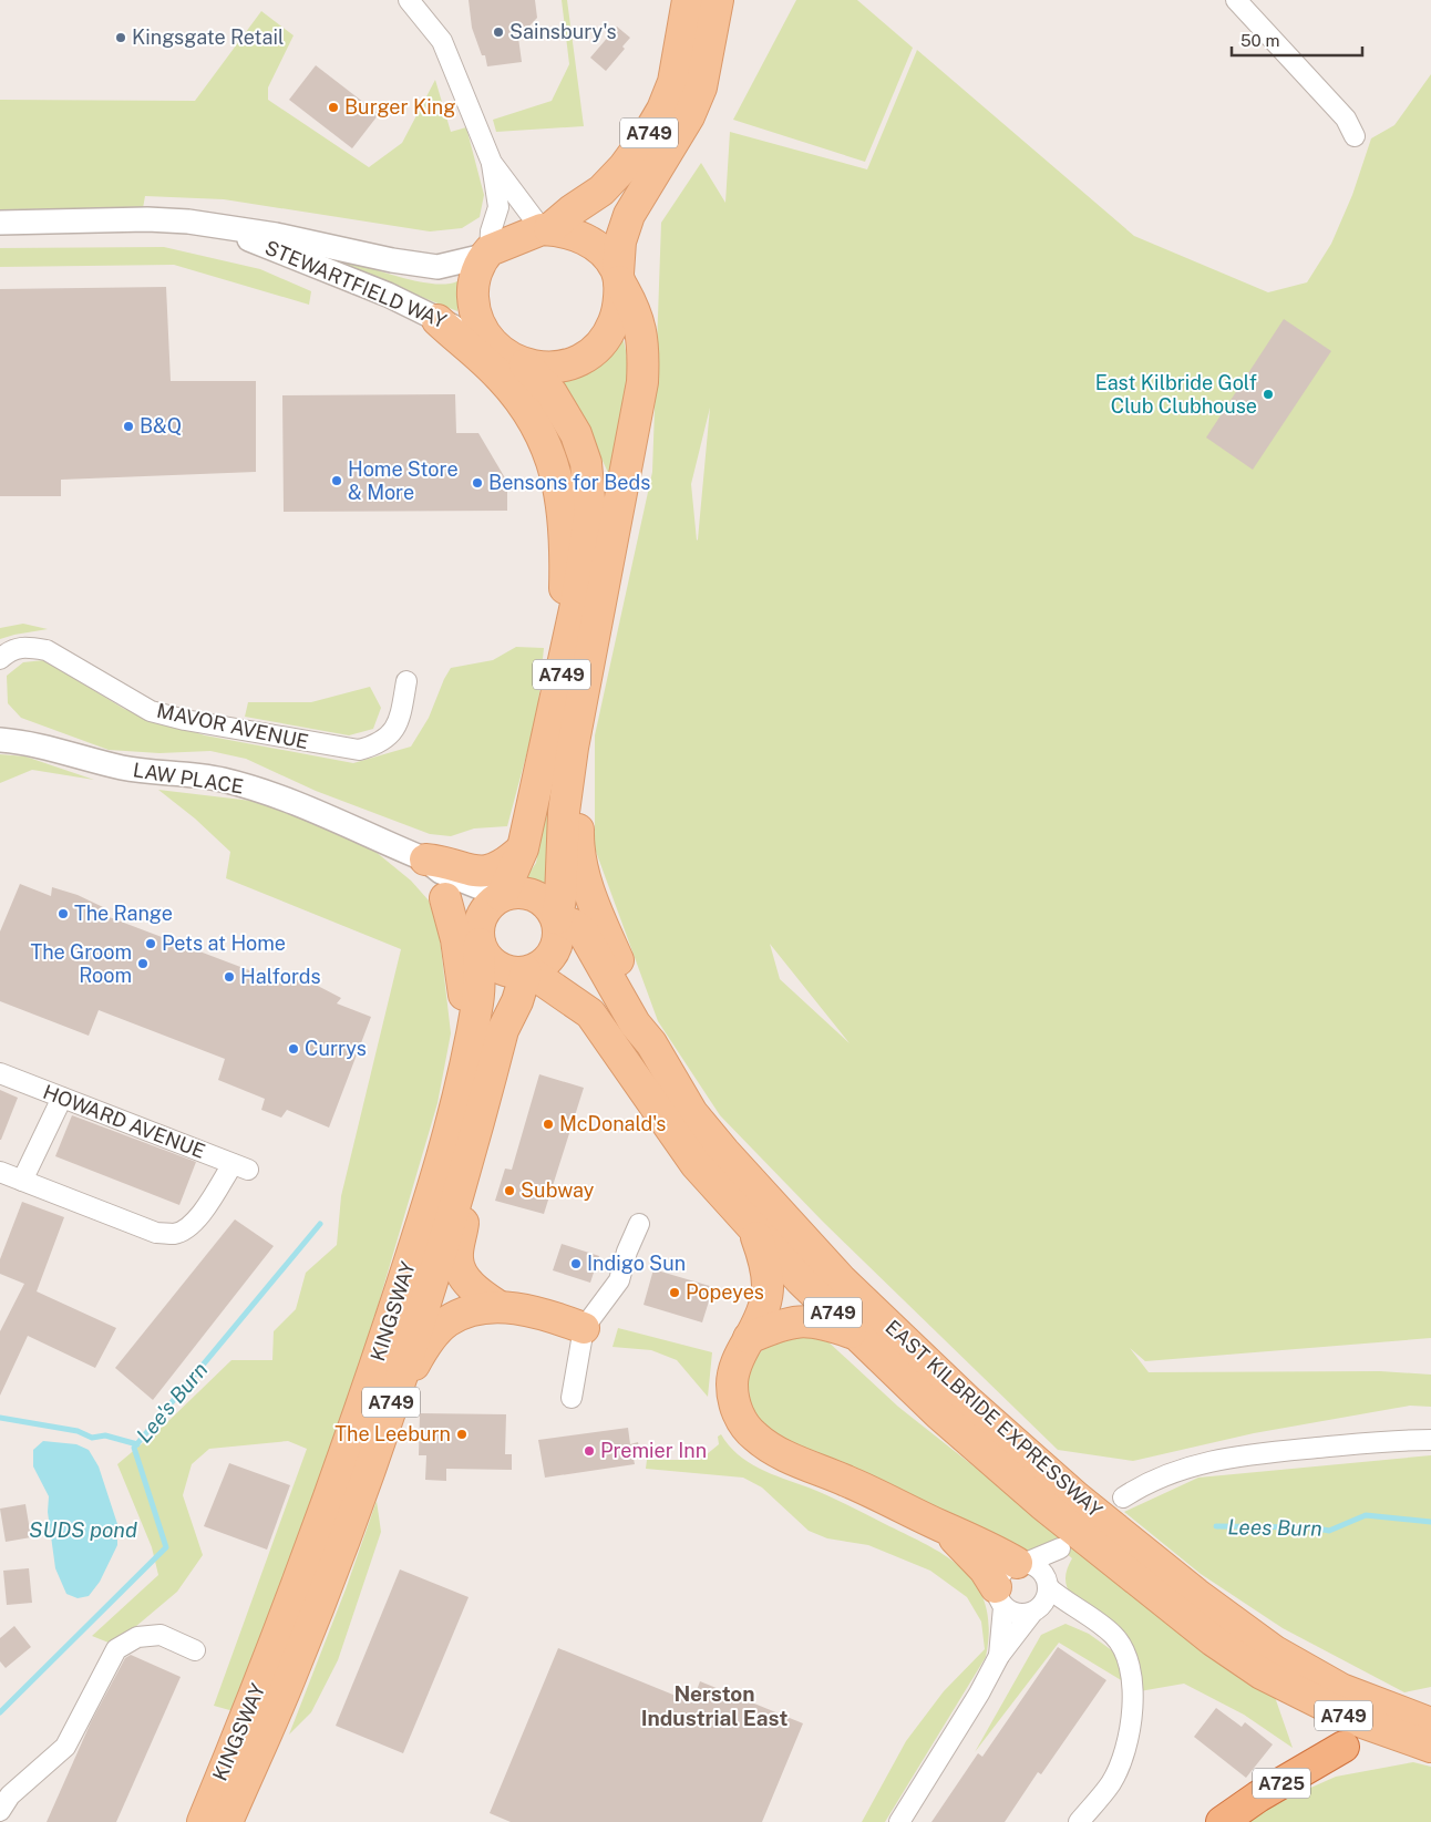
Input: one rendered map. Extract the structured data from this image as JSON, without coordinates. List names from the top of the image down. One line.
{"streets":{"highway":["A725"],"main road":["A749","KINGSWAY","EAST KILBRIDE EXPRESSWAY"],"street":["STEWARTFIELD WAY","MAVOR AVENUE","LAW PLACE","HOWARD AVENUE"]},"crossings":[["A749","STEWARTFIELD WAY"],["A749","LAW PLACE"],["A749","KINGSWAY"],["A749","EAST KILBRIDE EXPRESSWAY"],["LAW PLACE","KINGSWAY"],["LAW PLACE","EAST KILBRIDE EXPRESSWAY"],["KINGSWAY","EAST KILBRIDE EXPRESSWAY"]],"districts":["Nerston Industrial East"],"water":["Lee's Burn","Lees Burn","SUDS pond"],"places":["Sainsbury's","Kingsgate Retail","Burger King","East Kilbride Golf Club Clubhouse","B&Q","Home Store & More","Bensons for Beds","The Range","Pets at Home","The Groom Room","Halfords","Currys","McDonald's","Subway","Indigo Sun","Popeyes","The Leeburn","Premier Inn"],"scale_bar":"50 m"}
